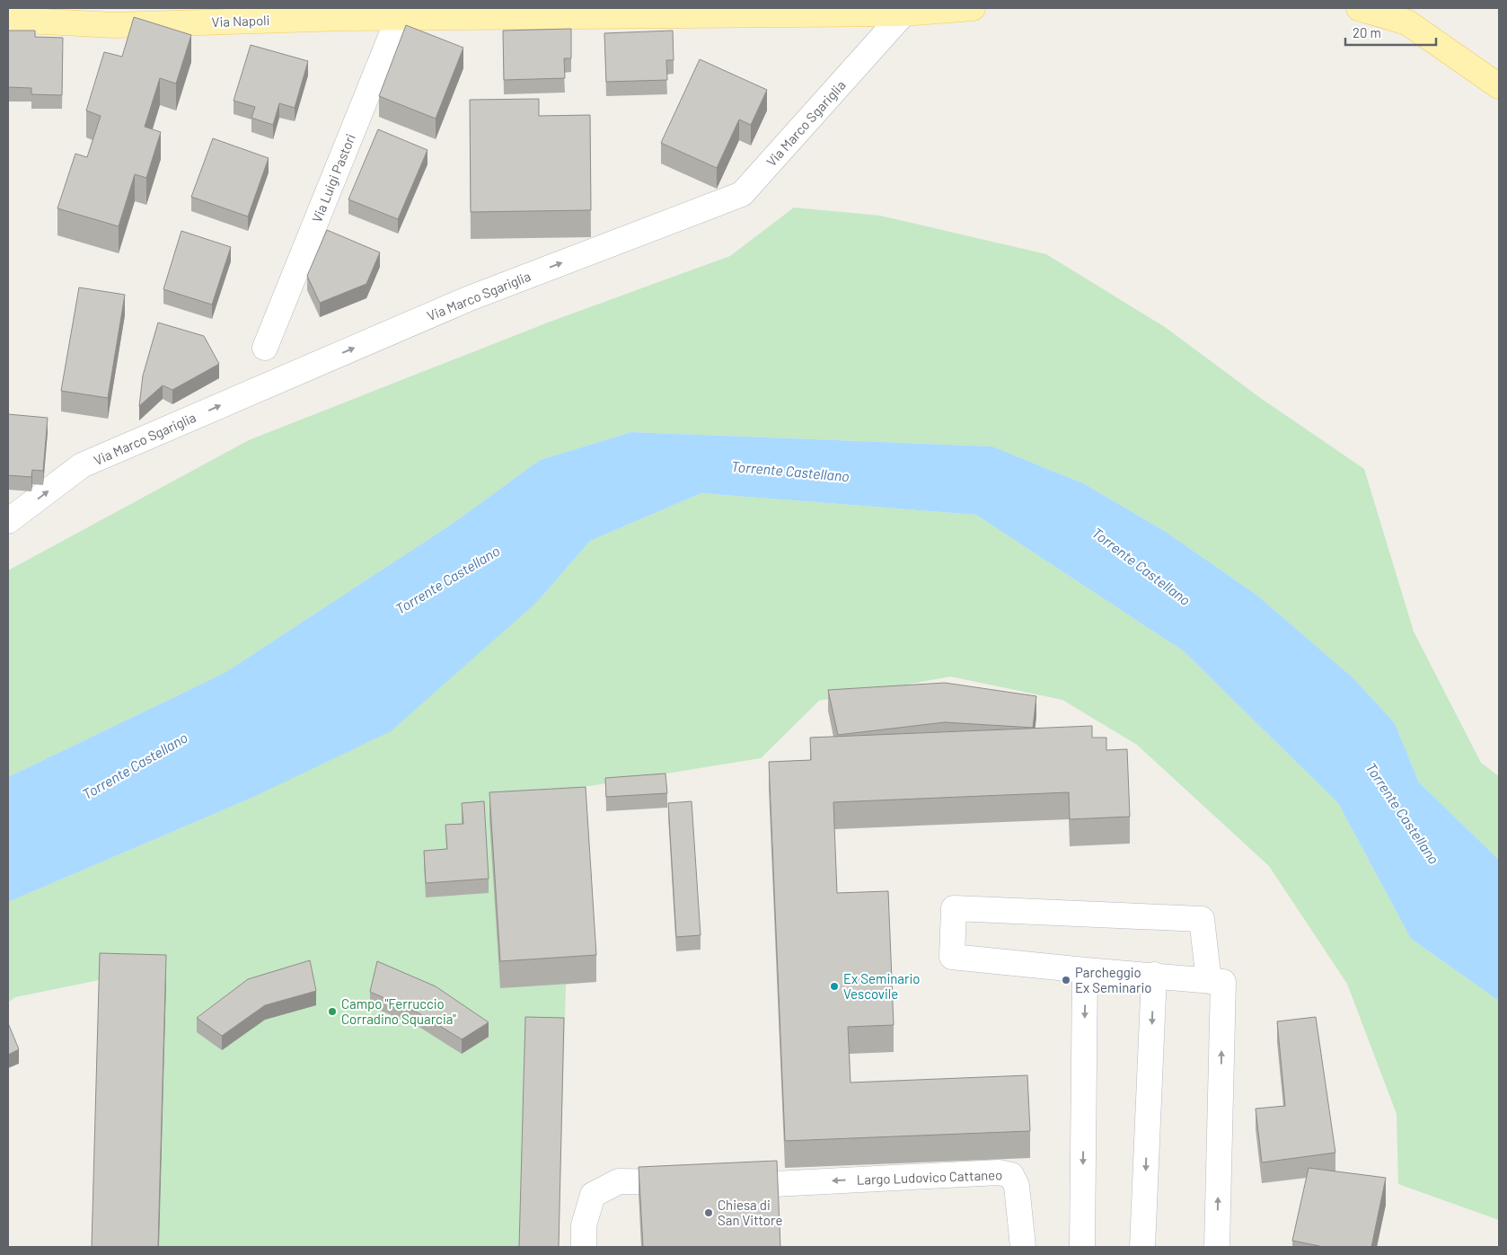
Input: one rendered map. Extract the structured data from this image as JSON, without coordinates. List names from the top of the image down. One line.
{"streets":{"main road":["Via Napoli"],"street":["Via Marco Sgariglia","Via Luigi Pastori","Largo Ludovico Cattaneo"]},"crossings":[["Via Napoli","Via Marco Sgariglia"],["Via Napoli","Via Luigi Pastori"]],"one_way":["Via Marco Sgariglia","Largo Ludovico Cattaneo"],"water":["Torrente Castellano"],"places":["Parcheggio Ex Seminario","Ex Seminario Vescovile","Campo \"Ferruccio Corradino Squarcia\"","Chiesa di San Vittore"],"scale_bar":"20 m"}
